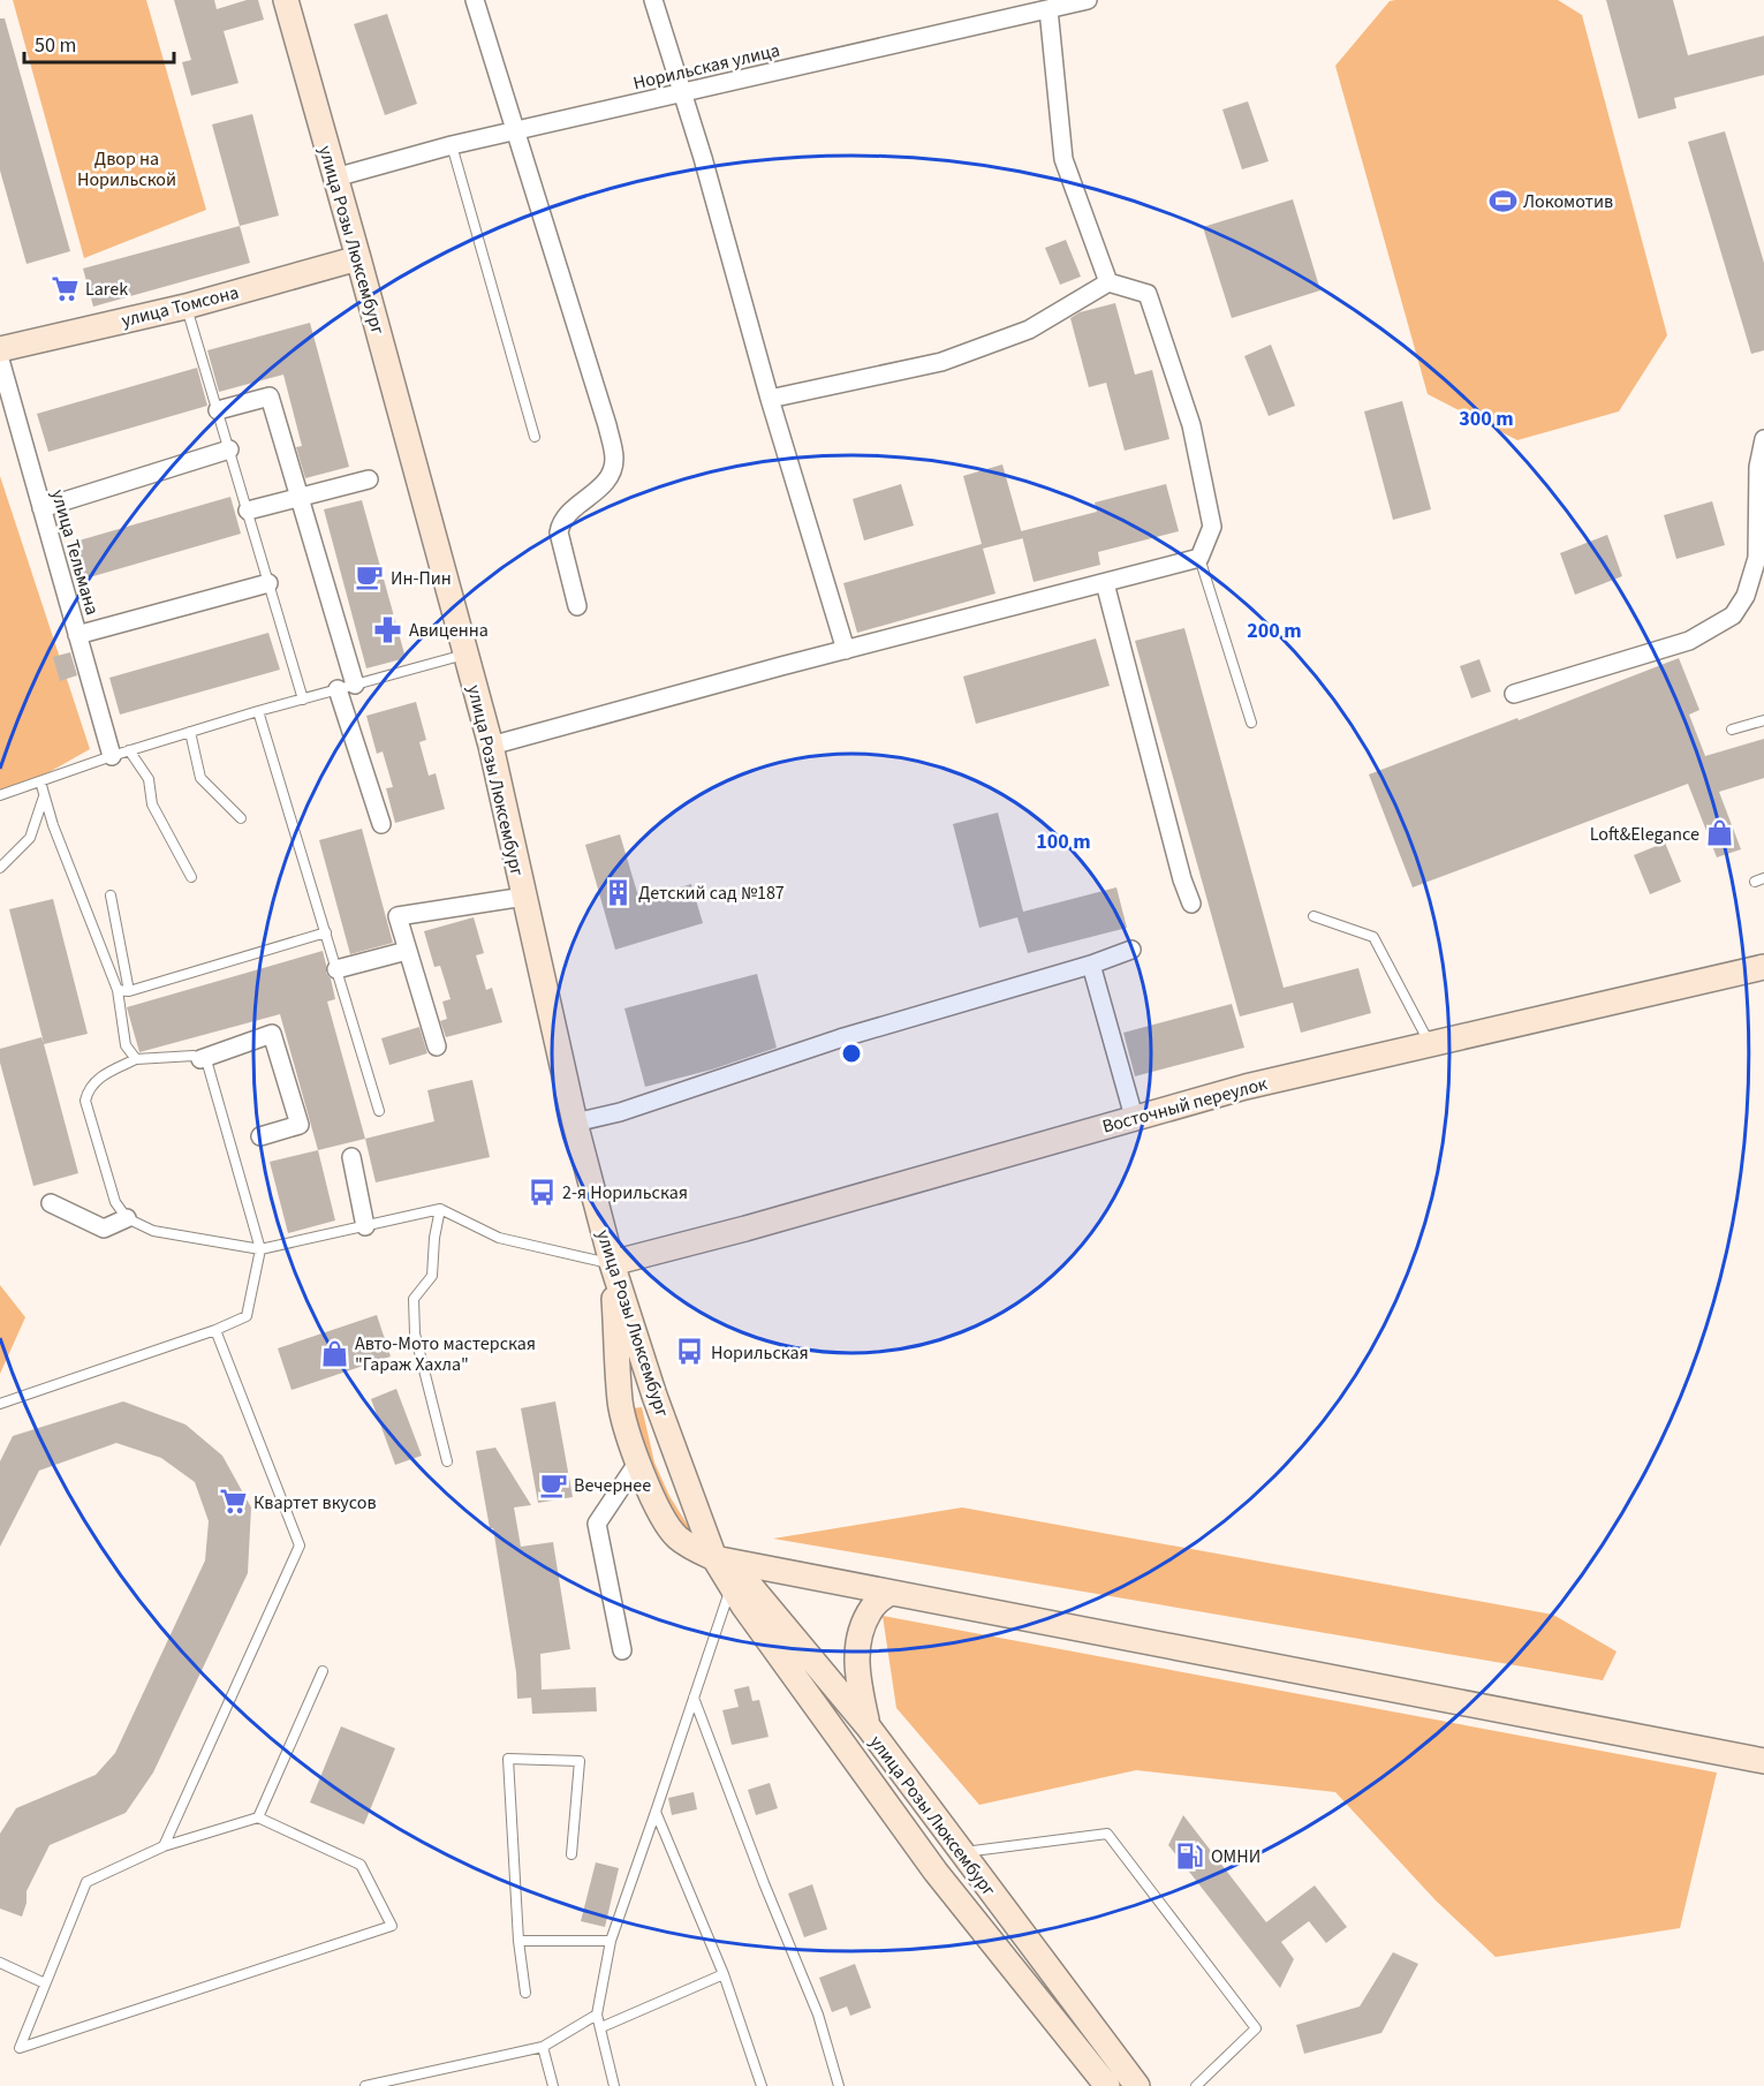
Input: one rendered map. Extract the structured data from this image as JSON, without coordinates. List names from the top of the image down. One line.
{"streets":{"main road":["улица Розы Люксембург","улица Томсона","Восточный переулок"],"street":["Норильская улица","улица Тельмана"]},"crossings":[["Норильская улица","улица Розы Люксембург"],["улица Розы Люксембург","улица Томсона"],["улица Розы Люксембург","Восточный переулок"]],"parks":["Двор на Норильской"],"places":{"sports":["Локомотив"],"supermarket":["Larek","Квартет вкусов"],"cafe":["Ин-Пин","Вечернее"],"pharmacy":["Авиценна"],"shop":["Loft&Elegance","Авто-Мото мастерская \"Гараж Хахла\""],"building":["Детский сад №187"],"bus stop":["2-я Норильская","Норильская"],"fuel station":["ОМНИ"]},"scale_bar":"50 m","rings":["300 m","200 m","100 m"]}
